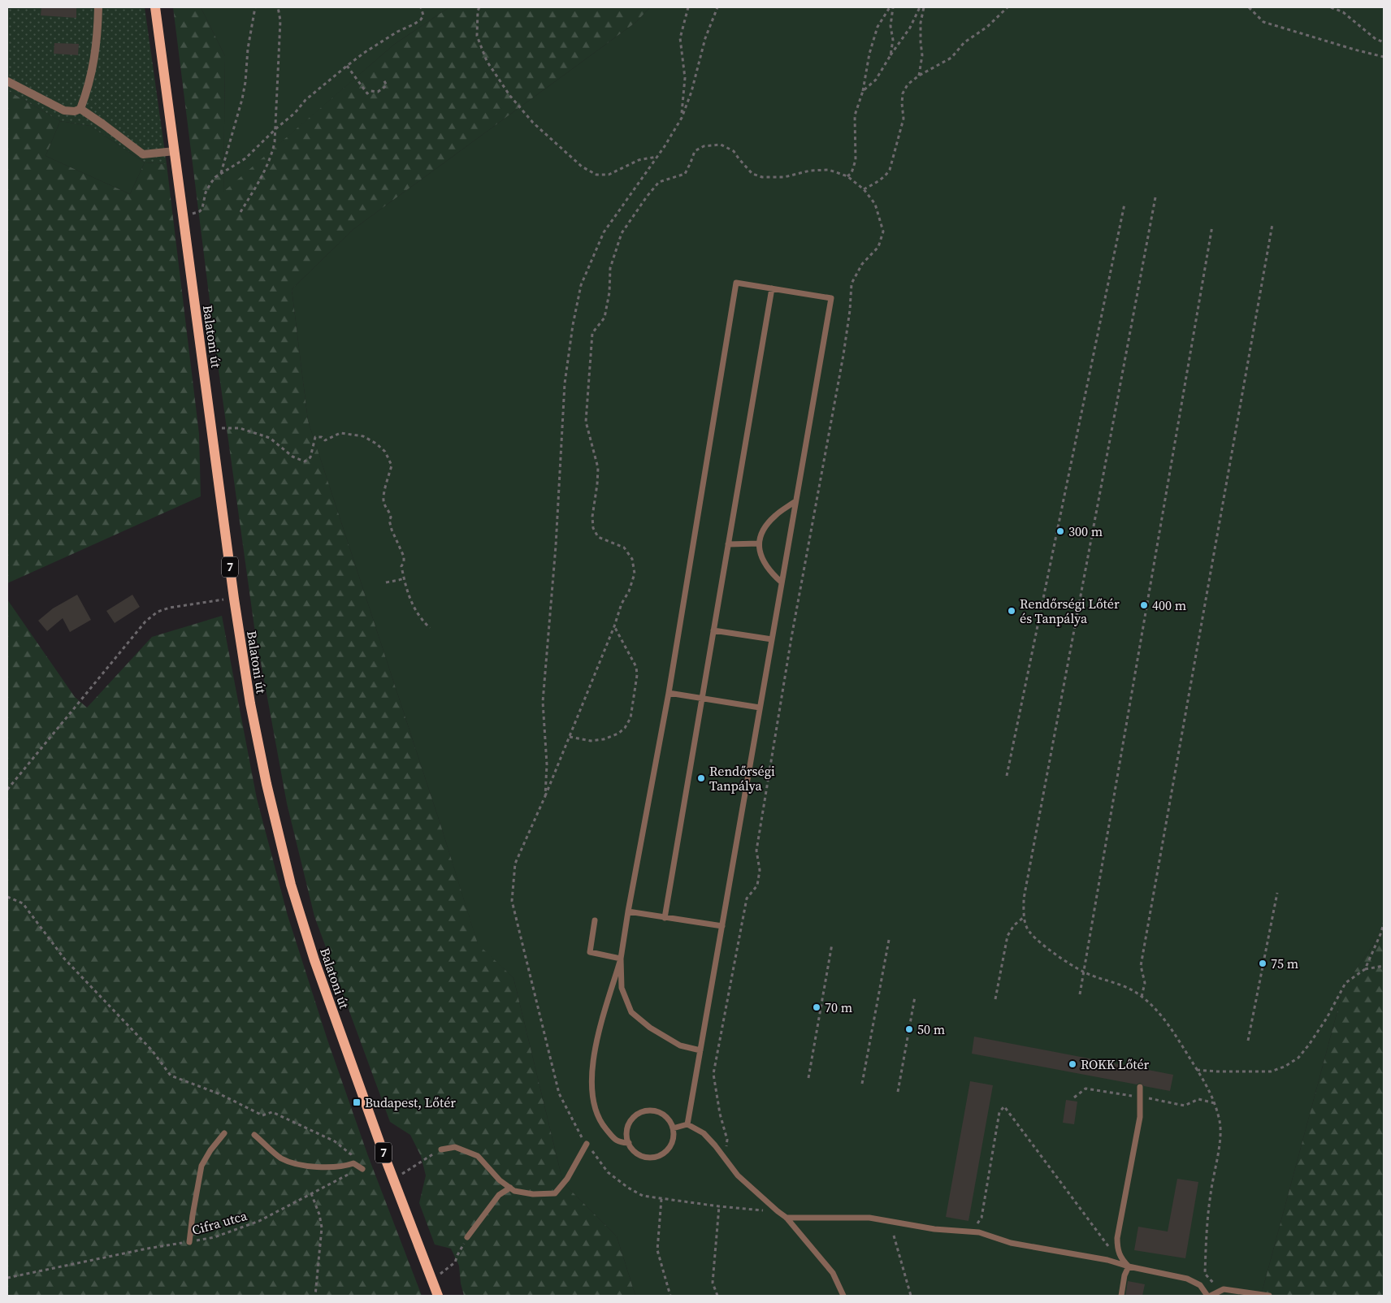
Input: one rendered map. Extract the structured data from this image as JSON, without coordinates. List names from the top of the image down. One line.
{"streets":{"main road":["Balatoni út","7"],"path":["Cifra utca"]},"places":{"other":["300 m","400 m","Rendőrségi Lőtér és Tanpálya","Rendőrségi Tanpálya","75 m","70 m","50 m","ROKK Lőtér"],"transit":["Budapest, Lőtér"]}}
